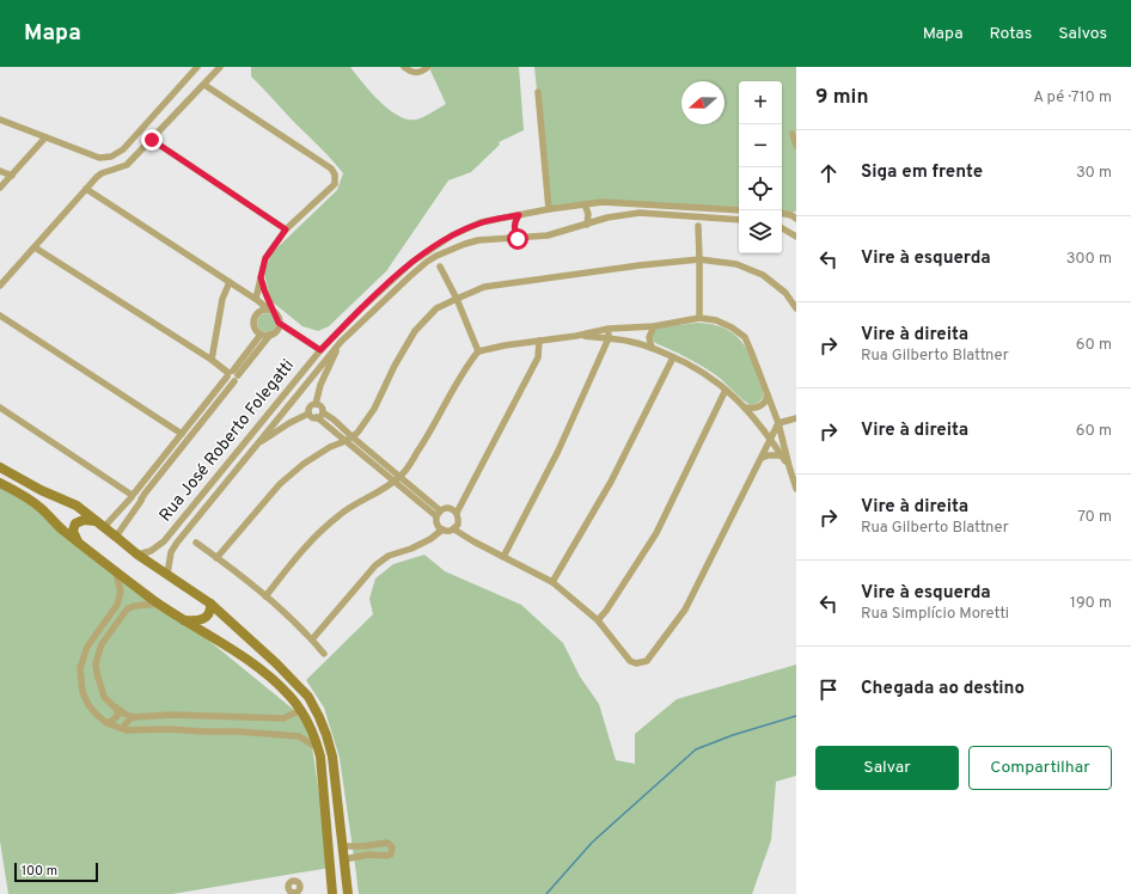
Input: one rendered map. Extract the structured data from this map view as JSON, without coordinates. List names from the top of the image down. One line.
{"streets":{"street":["Rua José Roberto Folegatti"]},"scale_bar":"100 m","north":"left","page":{"header":"Mapa","nav":["Mapa","Rotas","Salvos"],"heading":["9 min","A pé · 710 m"],"map_buttons":["+","−"],"list":[["Siga em frente","30 m"],["Vire à esquerda","300 m"],["Vire à direita","Rua Gilberto Blattner","60 m"],["Vire à direita","60 m"],["Vire à direita","Rua Gilberto Blattner","70 m"],["Vire à esquerda","Rua Simplício Moretti","190 m"],"Chegada ao destino"],"buttons":["Salvar","Compartilhar"],"scale":"100 m"}}
